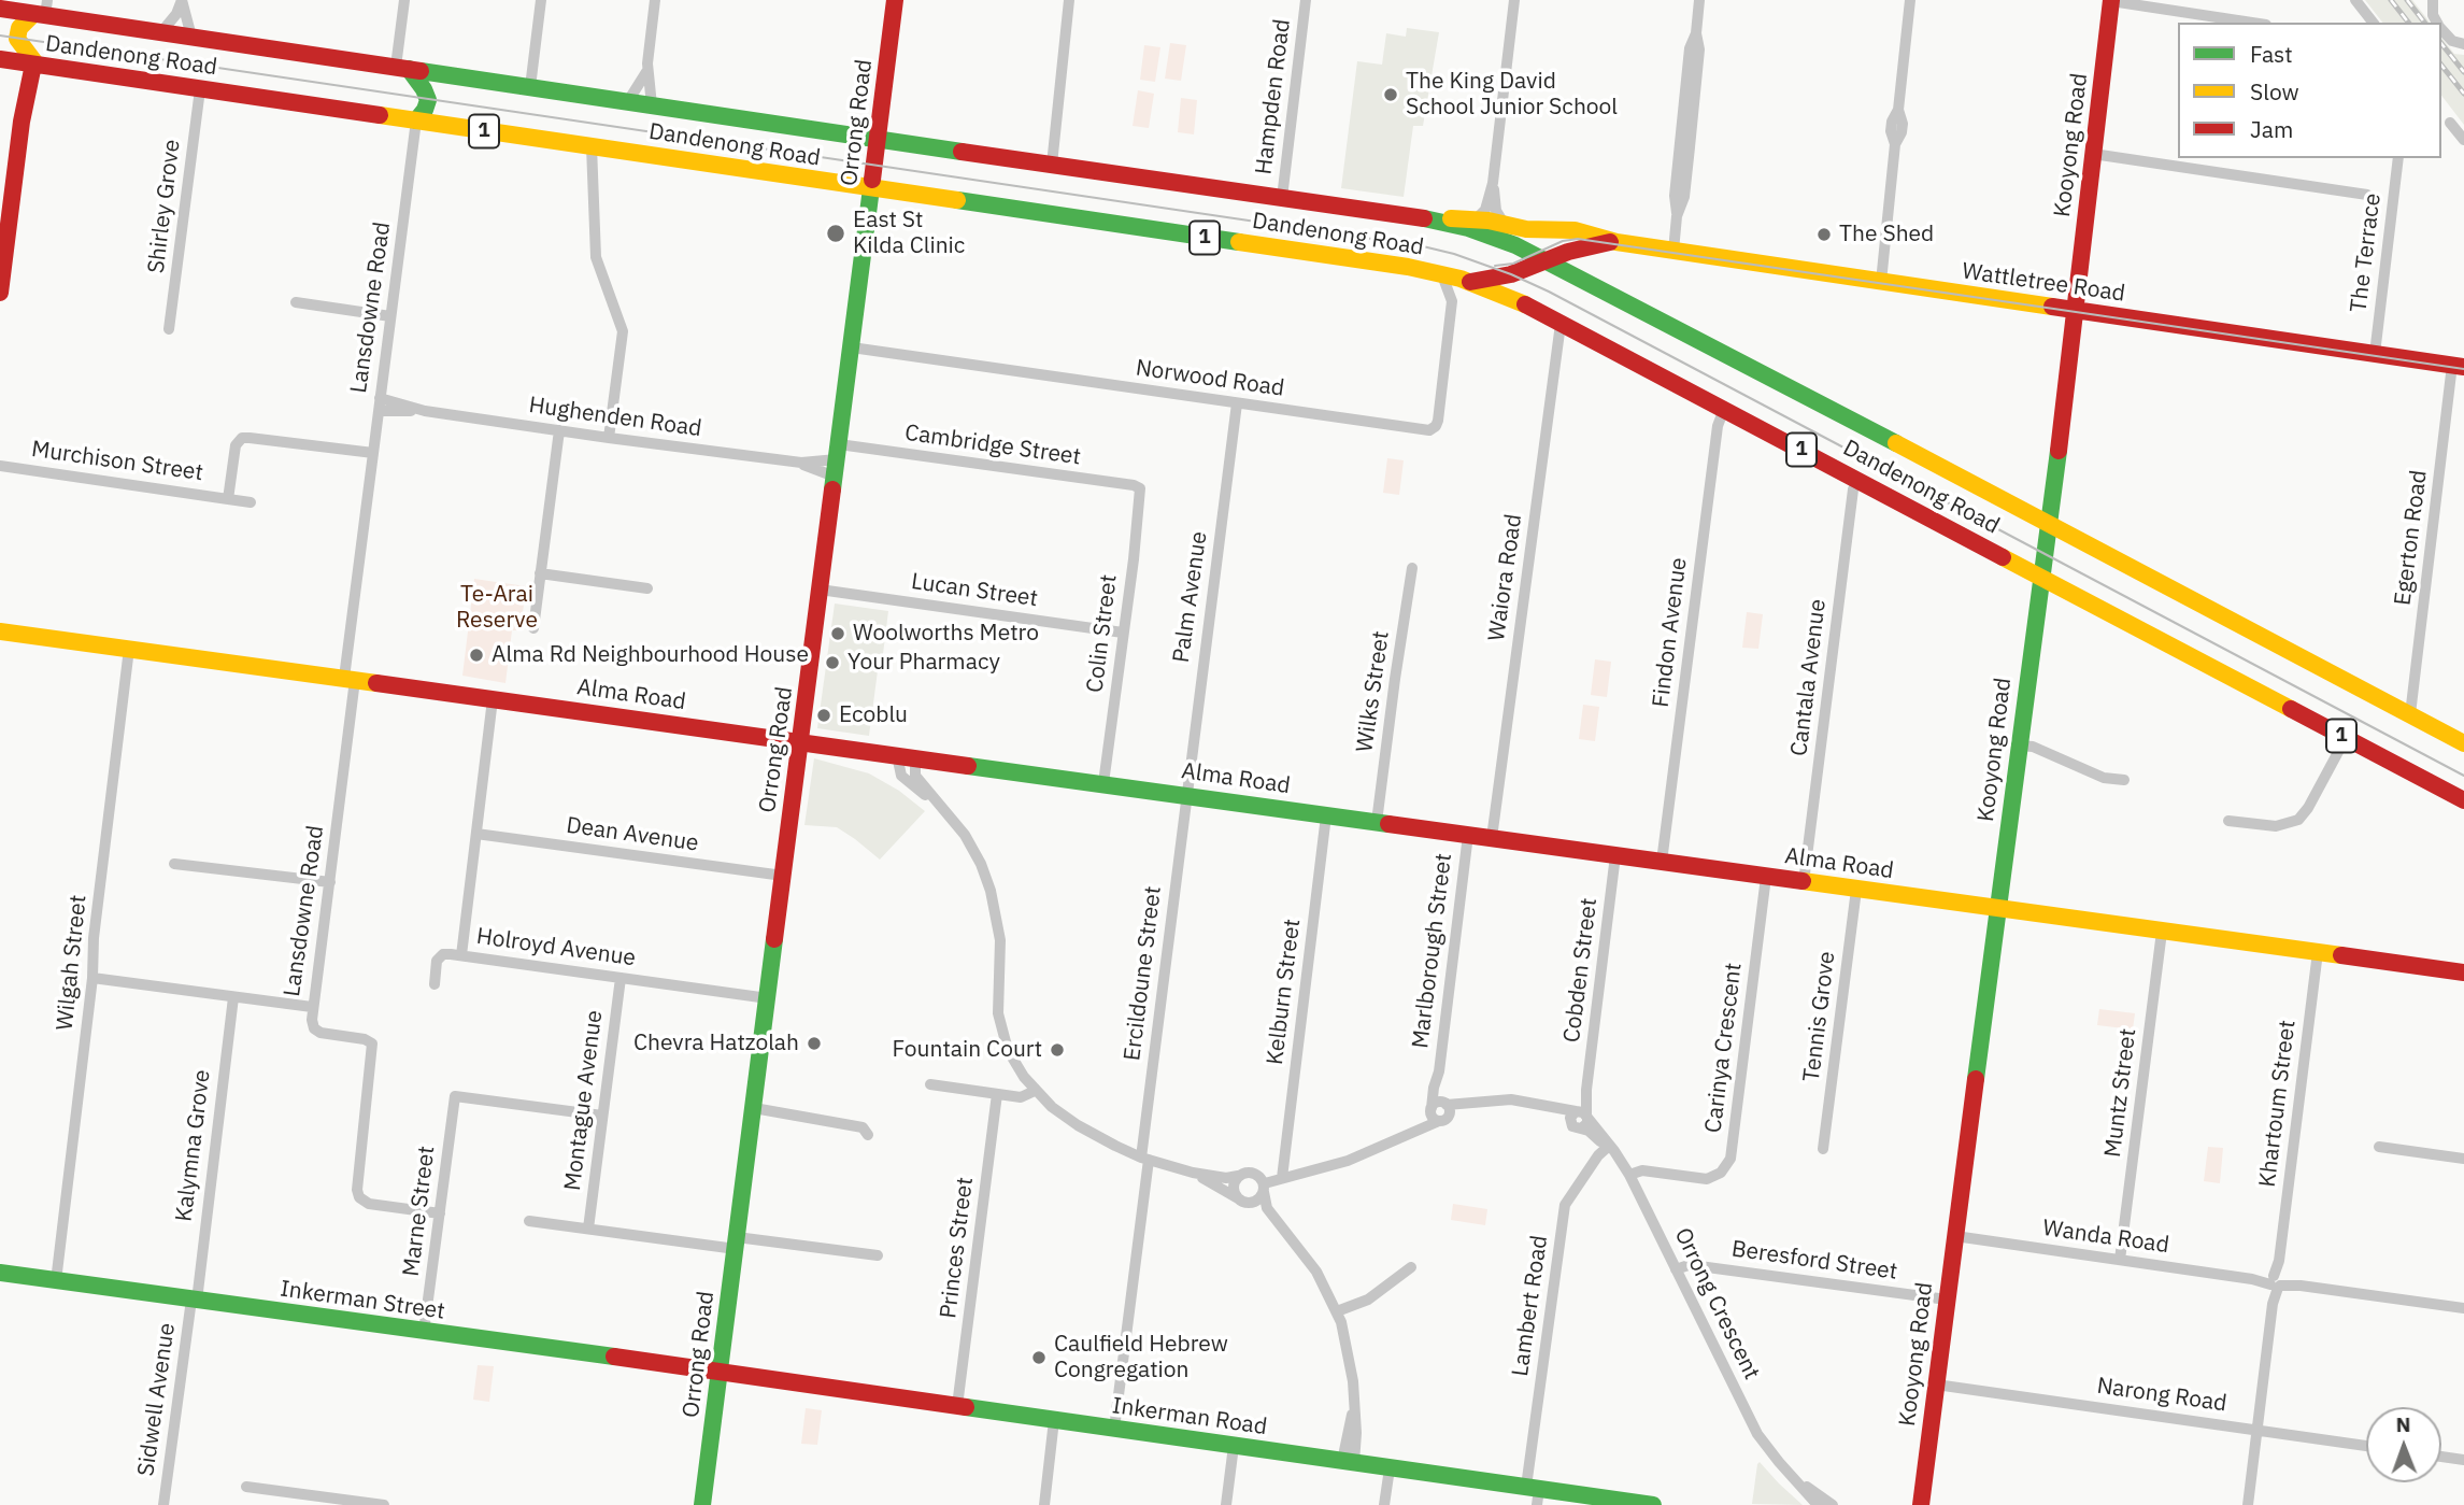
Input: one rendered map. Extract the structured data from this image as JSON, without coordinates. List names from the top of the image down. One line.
{"streets":{"main road":["Dandenong Road","Orrong Road","1","Kooyong Road","Wattletree Road","Alma Road","Inkerman Street","Inkerman Road"],"street":["Hampden Road","Shirley Grove","The Terrace","Lansdowne Road","Norwood Road","Hughenden Road","Cambridge Street","Murchison Street","Egerton Road","Waiora Road","Lucan Street","Palm Avenue","Findon Avenue","Colin Street","Cantala Avenue","Wilks Street","Dean Avenue","Holroyd Avenue","Marlborough Street","Wilgah Street","Cobden Street","Ercildoune Street","Kelburn Street","Tennis Grove","Carinya Crescent","Muntz Street","Montague Avenue","Khartoum Street","Kalymna Grove","Marne Street","Wanda Road","Princes Street","Beresford Street","Orrong Crescent","Lambert Road","Narong Road","Sidwell Avenue"]},"crossings":[["Dandenong Road","Hampden Road"],["Dandenong Road","Orrong Road"],["Dandenong Road","Kooyong Road"],["Dandenong Road","Shirley Grove"],["Dandenong Road","Wattletree Road"],["Dandenong Road","Lansdowne Road"],["Dandenong Road","Norwood Road"],["Dandenong Road","Egerton Road"],["Dandenong Road","Waiora Road"],["Dandenong Road","Findon Avenue"],["Dandenong Road","Cantala Avenue"],["Orrong Road","Norwood Road"],["Orrong Road","Hughenden Road"],["Orrong Road","Cambridge Street"],["Orrong Road","Lucan Street"],["Orrong Road","Alma Road"],["Orrong Road","Dean Avenue"],["Orrong Road","Holroyd Avenue"],["Orrong Road","Inkerman Street"],["Orrong Road","Inkerman Road"],["Kooyong Road","Wattletree Road"],["Kooyong Road","Alma Road"],["Kooyong Road","Wanda Road"],["Kooyong Road","Beresford Street"],["Kooyong Road","Narong Road"],["The Terrace","Wattletree Road"],["Wattletree Road","Egerton Road"],["Lansdowne Road","Hughenden Road"],["Lansdowne Road","Murchison Street"],["Lansdowne Road","Alma Road"],["Lansdowne Road","Marne Street"],["Norwood Road","Palm Avenue"],["Hughenden Road","Cambridge Street"],["Cambridge Street","Colin Street"],["Waiora Road","Alma Road"],["Lucan Street","Colin Street"],["Palm Avenue","Alma Road"],["Palm Avenue","Ercildoune Street"],["Findon Avenue","Alma Road"],["Colin Street","Alma Road"],["Cantala Avenue","Alma Road"],["Wilks Street","Alma Road"],["Alma Road","Holroyd Avenue"],["Alma Road","Marlborough Street"],["Alma Road","Wilgah Street"],["Alma Road","Cobden Street"],["Alma Road","Ercildoune Street"],["Alma Road","Kelburn Street"],["Alma Road","Tennis Grove"],["Alma Road","Carinya Crescent"],["Alma Road","Muntz Street"],["Alma Road","Khartoum Street"],["Dean Avenue","Holroyd Avenue"],["Holroyd Avenue","Montague Avenue"],["Marlborough Street","Orrong Crescent"],["Wilgah Street","Inkerman Street"],["Cobden Street","Orrong Crescent"],["Ercildoune Street","Inkerman Road"],["Kelburn Street","Orrong Crescent"],["Carinya Crescent","Orrong Crescent"],["Muntz Street","Wanda Road"],["Montague Avenue","Marne Street"],["Khartoum Street","Wanda Road"],["Khartoum Street","Narong Road"],["Kalymna Grove","Inkerman Street"],["Kalymna Grove","Sidwell Avenue"],["Marne Street","Inkerman Street"],["Princes Street","Inkerman Road"],["Beresford Street","Orrong Crescent"],["Inkerman Street","Sidwell Avenue"],["Inkerman Street","Inkerman Road"],["Orrong Crescent","Lambert Road"],["Lambert Road","Inkerman Road"]],"parks":["Te-Arai Reserve"],"places":["The King David School Junior School","East St Kilda Clinic","The Shed","Woolworths Metro","Alma Rd Neighbourhood House","Your Pharmacy","Ecoblu","Chevra Hatzolah","Fountain Court","Caulfield Hebrew Congregation"],"legend":["Fast","Slow","Jam"],"north":"top"}
